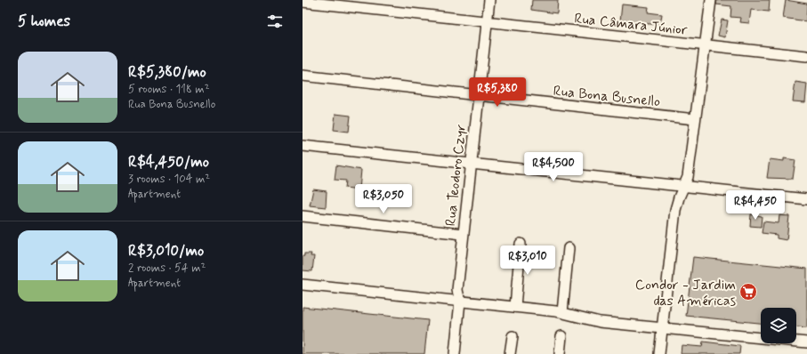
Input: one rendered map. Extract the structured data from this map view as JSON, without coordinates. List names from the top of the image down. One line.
{"streets":{"street":["Rua Câmara Júnior","Rua Bona Busnello","Rua Teodoro Czyr"]},"crossings":[["Rua Câmara Júnior","Rua Teodoro Czyr"],["Rua Bona Busnello","Rua Teodoro Czyr"]],"places":{"supermarket":["Condor - Jardim das Américas"]},"page":{"heading":"5 homes","list":[{"name":"R$5,380/mo","note":"5 rooms · 118 m² · Rua Bona Busnello"},{"name":"R$4,450/mo","note":"3 rooms · 104 m² · Apartment"},{"name":"R$3,010/mo","note":"2 rooms · 54 m² · Apartment"}],"price":["R$5,380","R$4,500","R$3,050","R$4,450","R$3,010"]}}
